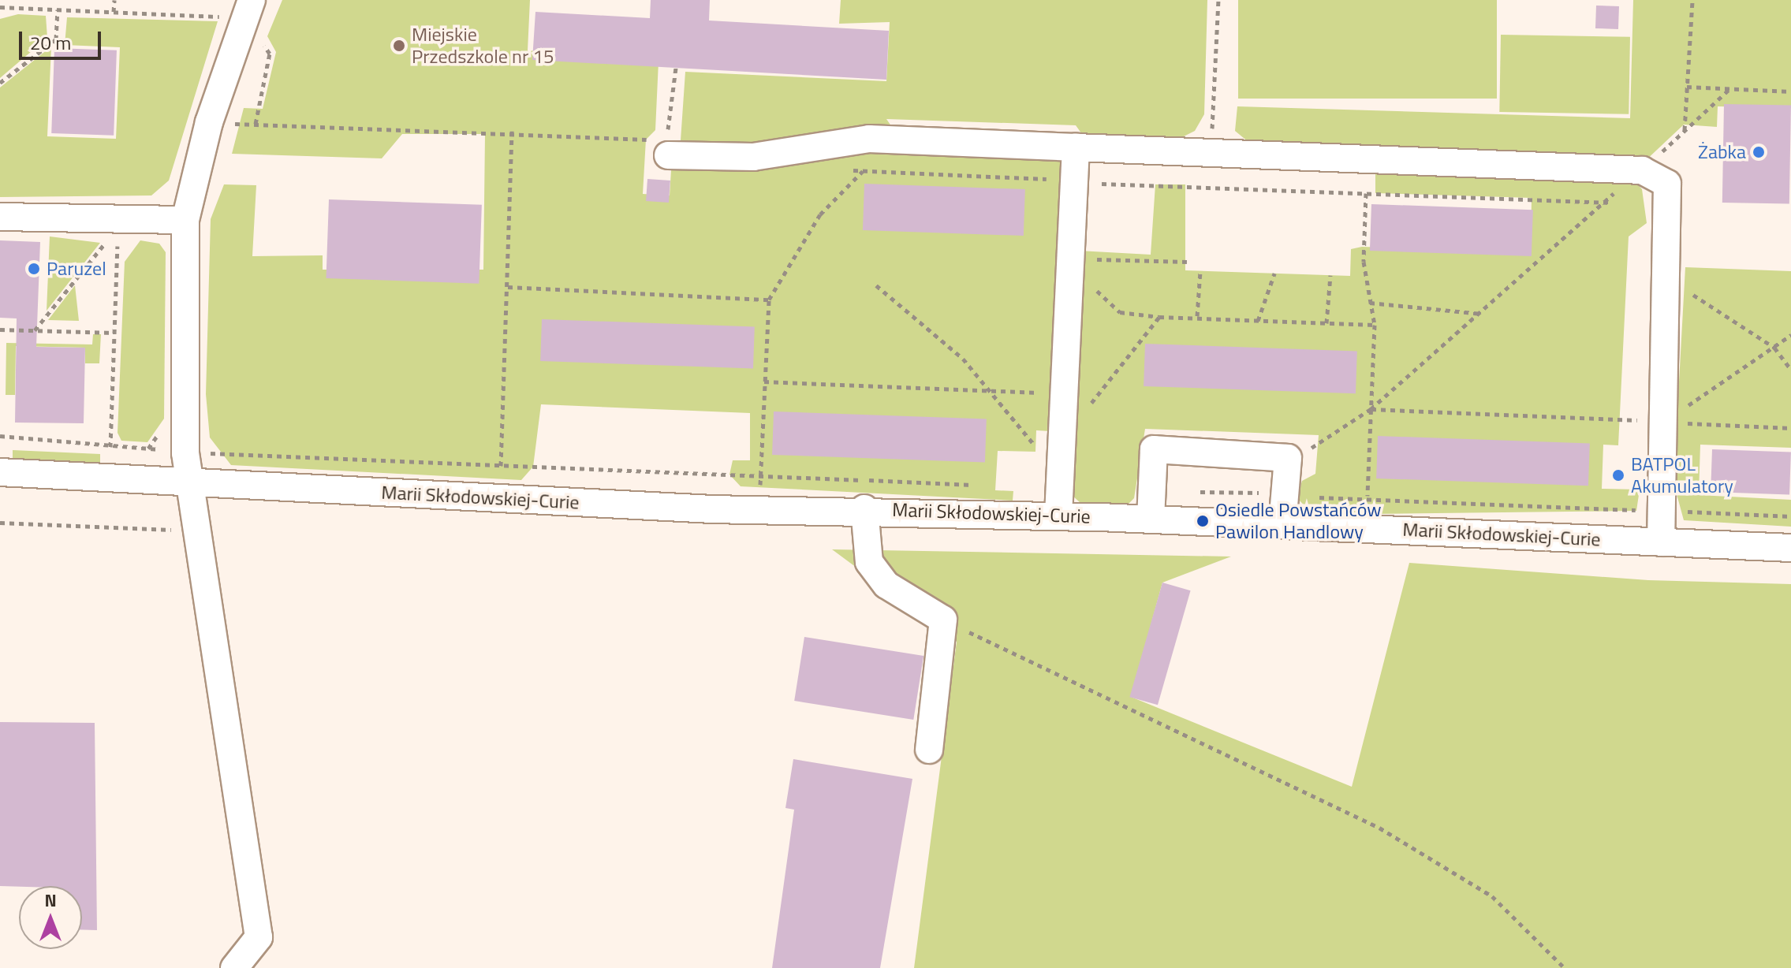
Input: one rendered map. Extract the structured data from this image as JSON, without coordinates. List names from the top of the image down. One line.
{"streets":{"street":["Marii Skłodowskiej-Curie"]},"places":["Miejskie Przedszkole nr 15","Żabka","Paruzel","BATPOL Akumulatory","Osiedle Powstańców Pawilon Handlowy"],"scale_bar":"20 m","north":"top"}
